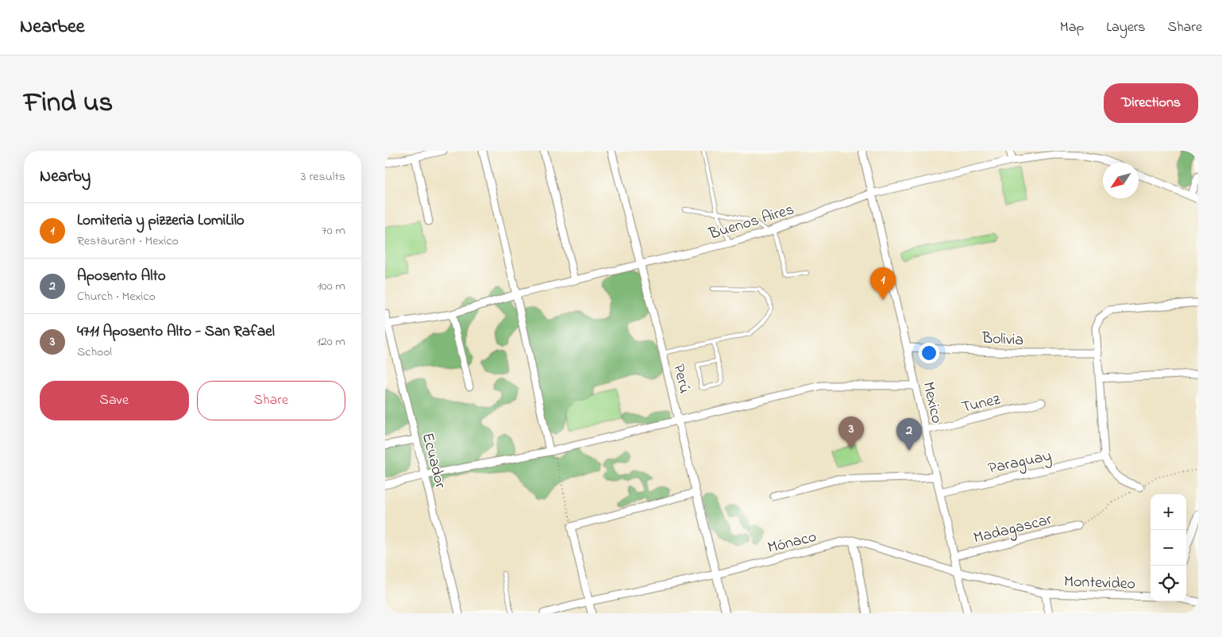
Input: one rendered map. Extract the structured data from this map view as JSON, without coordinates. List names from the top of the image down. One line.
{"streets":{"street":["Buenos Aires","Bolivia","Perú","Mexico","Tunez","Ecuador","Paraguay","Madagascar","Mónaco","Montevideo"]},"crossings":[["Buenos Aires","Perú"],["Buenos Aires","Mexico"],["Buenos Aires","Ecuador"],["Bolivia","Mexico"],["Perú","Mónaco"],["Mexico","Tunez"],["Mexico","Paraguay"],["Mexico","Madagascar"],["Mexico","Mónaco"],["Mónaco","Montevideo"]],"north":"bottom left","page":{"header":"Nearbee","nav":["Map","Layers","Share"],"title":"Find us","buttons":["Directions",["Save","Share"]],"heading":["Nearby","3 results"],"list":[{"mark":"1","name":"Lomiteria y pizzeria LomiLilo","note":"Restaurant · Mexico","value":"70 m"},{"mark":"2","name":"Aposento Alto","note":"Church · Mexico","value":"100 m"},{"mark":"3","name":"4711 Aposento Alto - San Rafael","note":"School","value":"120 m"}],"pins":["1","3","2"],"map_buttons":["+","−"]}}
